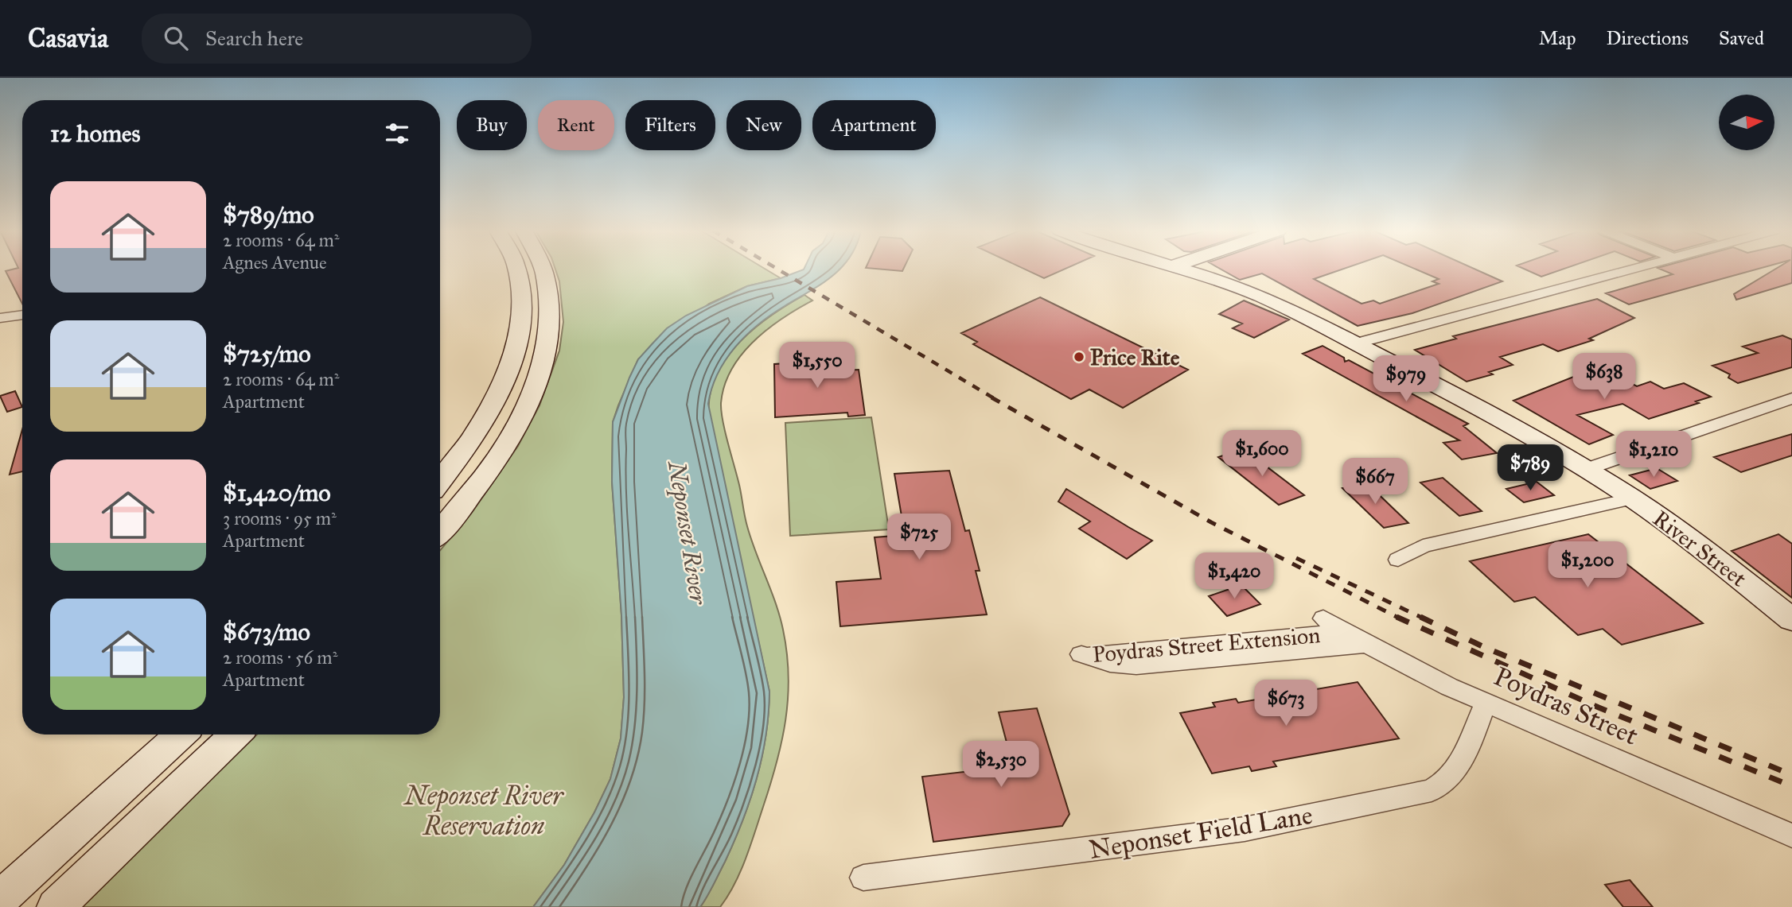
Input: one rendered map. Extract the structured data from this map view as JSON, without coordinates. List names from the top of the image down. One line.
{"streets":{"main road":["River Street"],"street":["Poydras Street Extension","Poydras Street","Neponset Field Lane"]},"crossings":[["Poydras Street Extension","Poydras Street"],["Poydras Street","Neponset Field Lane"]],"water":["Neponset River"],"parks":["Neponset River Reservation"],"places":["Price Rite"],"north":"right","page":{"header":"Casavia","search":"Search here","nav":["Map","Directions","Saved"],"chip":["Buy","Rent","Filters","New","Apartment"],"heading":"12 homes","list":[{"name":"$789/mo","note":"2 rooms · 64 m² · Agnes Avenue"},{"name":"$725/mo","note":"2 rooms · 64 m² · Apartment"},{"name":"$1,420/mo","note":"3 rooms · 95 m² · Apartment"},{"name":"$673/mo","note":"2 rooms · 56 m² · Apartment"}],"price":["$1,550","$638","$979","$1,600","$1,210","$789","$667","$725","$1,200","$1,420","$673","$2,530"]}}
